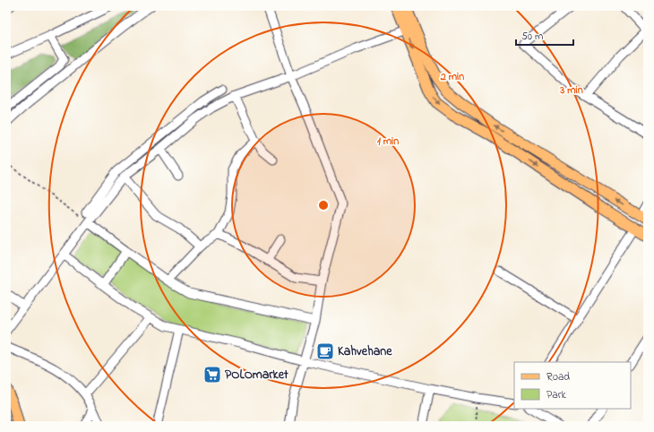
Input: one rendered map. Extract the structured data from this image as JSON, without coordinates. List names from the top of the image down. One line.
{"places":{"cafe":["Kahvehane"],"supermarket":["POLOmarket"]},"legend":["Road","Park"],"scale_bar":"50 m","rings":["2 min","3 min","1 min"]}
